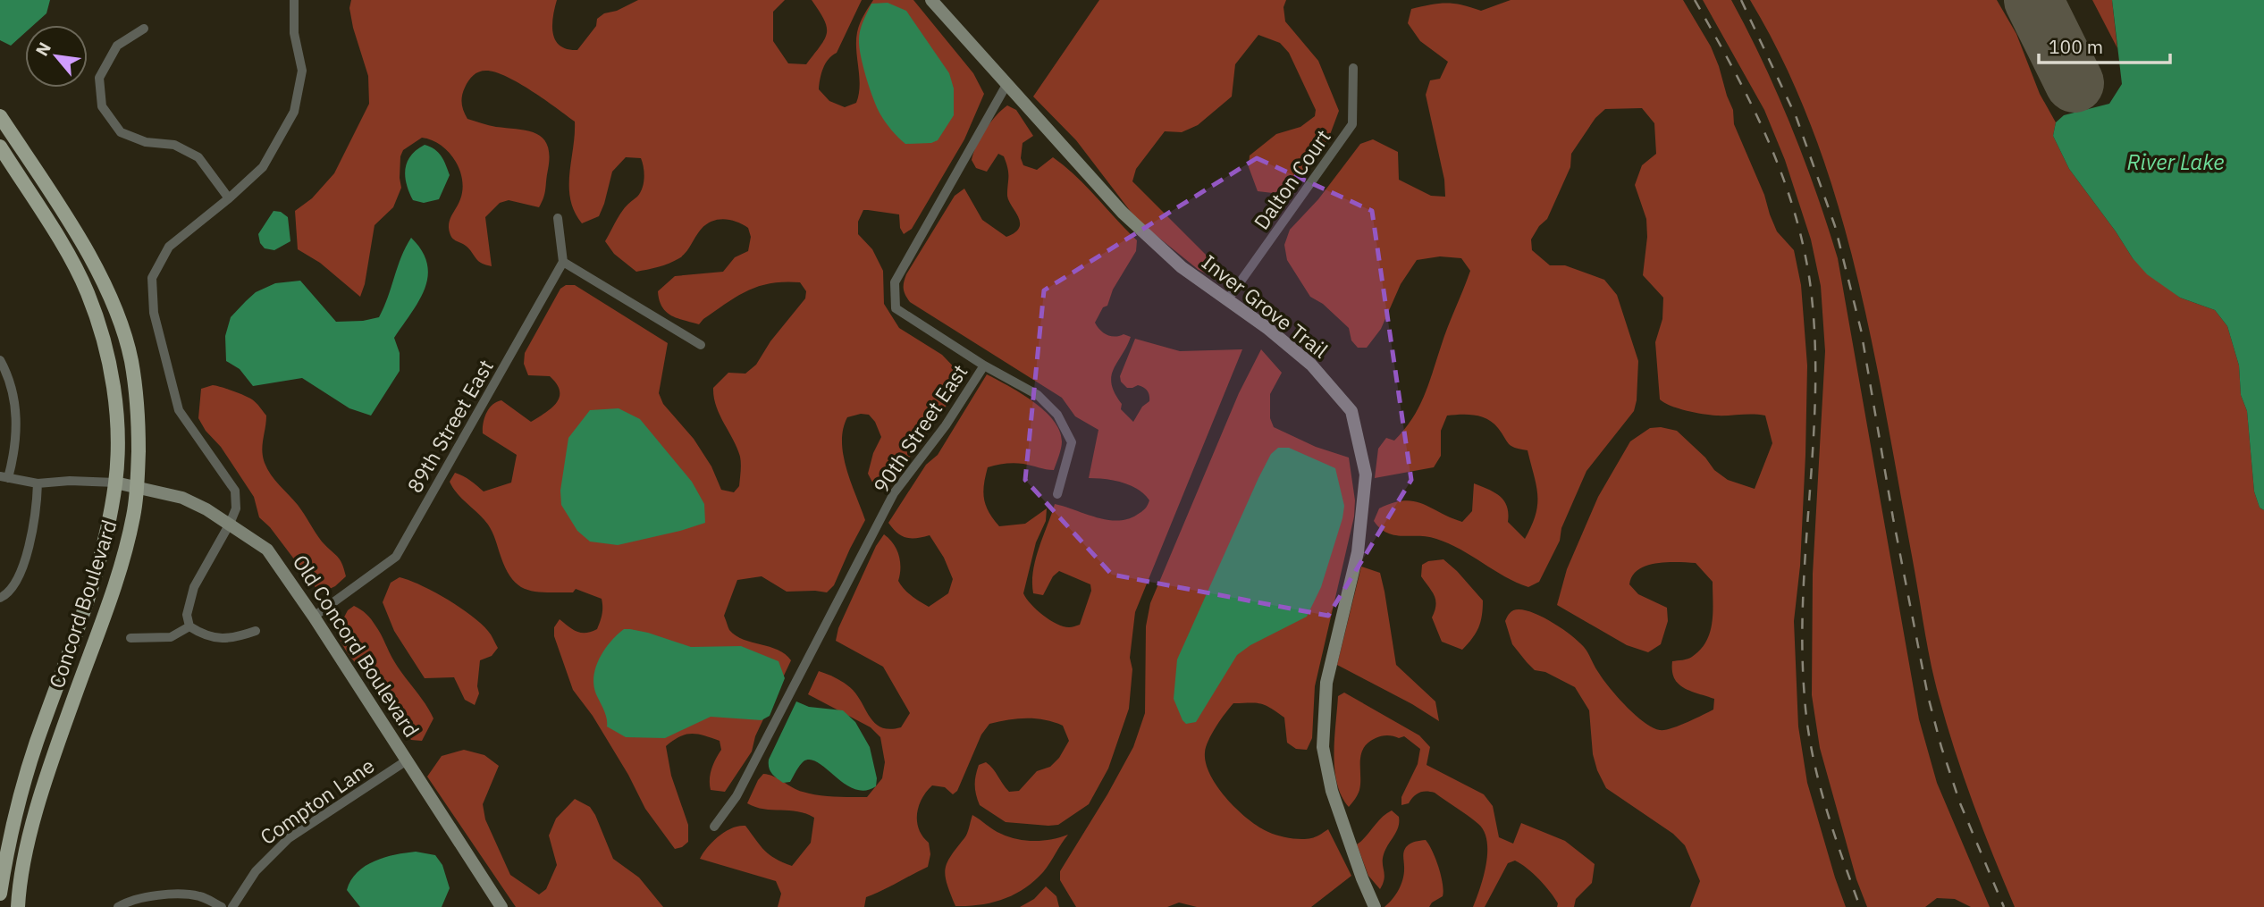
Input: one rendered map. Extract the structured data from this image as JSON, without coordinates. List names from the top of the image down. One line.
{"streets":{"main road":["Concord Boulevard"],"street":["Dalton Court","Inver Grove Trail","89th Street East","90th Street East","Old Concord Boulevard","Compton Lane"]},"crossings":[["Dalton Court","Inver Grove Trail"],["Inver Grove Trail","90th Street East"],["89th Street East","Old Concord Boulevard"],["Concord Boulevard","Old Concord Boulevard"],["Old Concord Boulevard","Compton Lane"]],"water":["River Lake"],"scale_bar":"100 m","north":"top left"}
